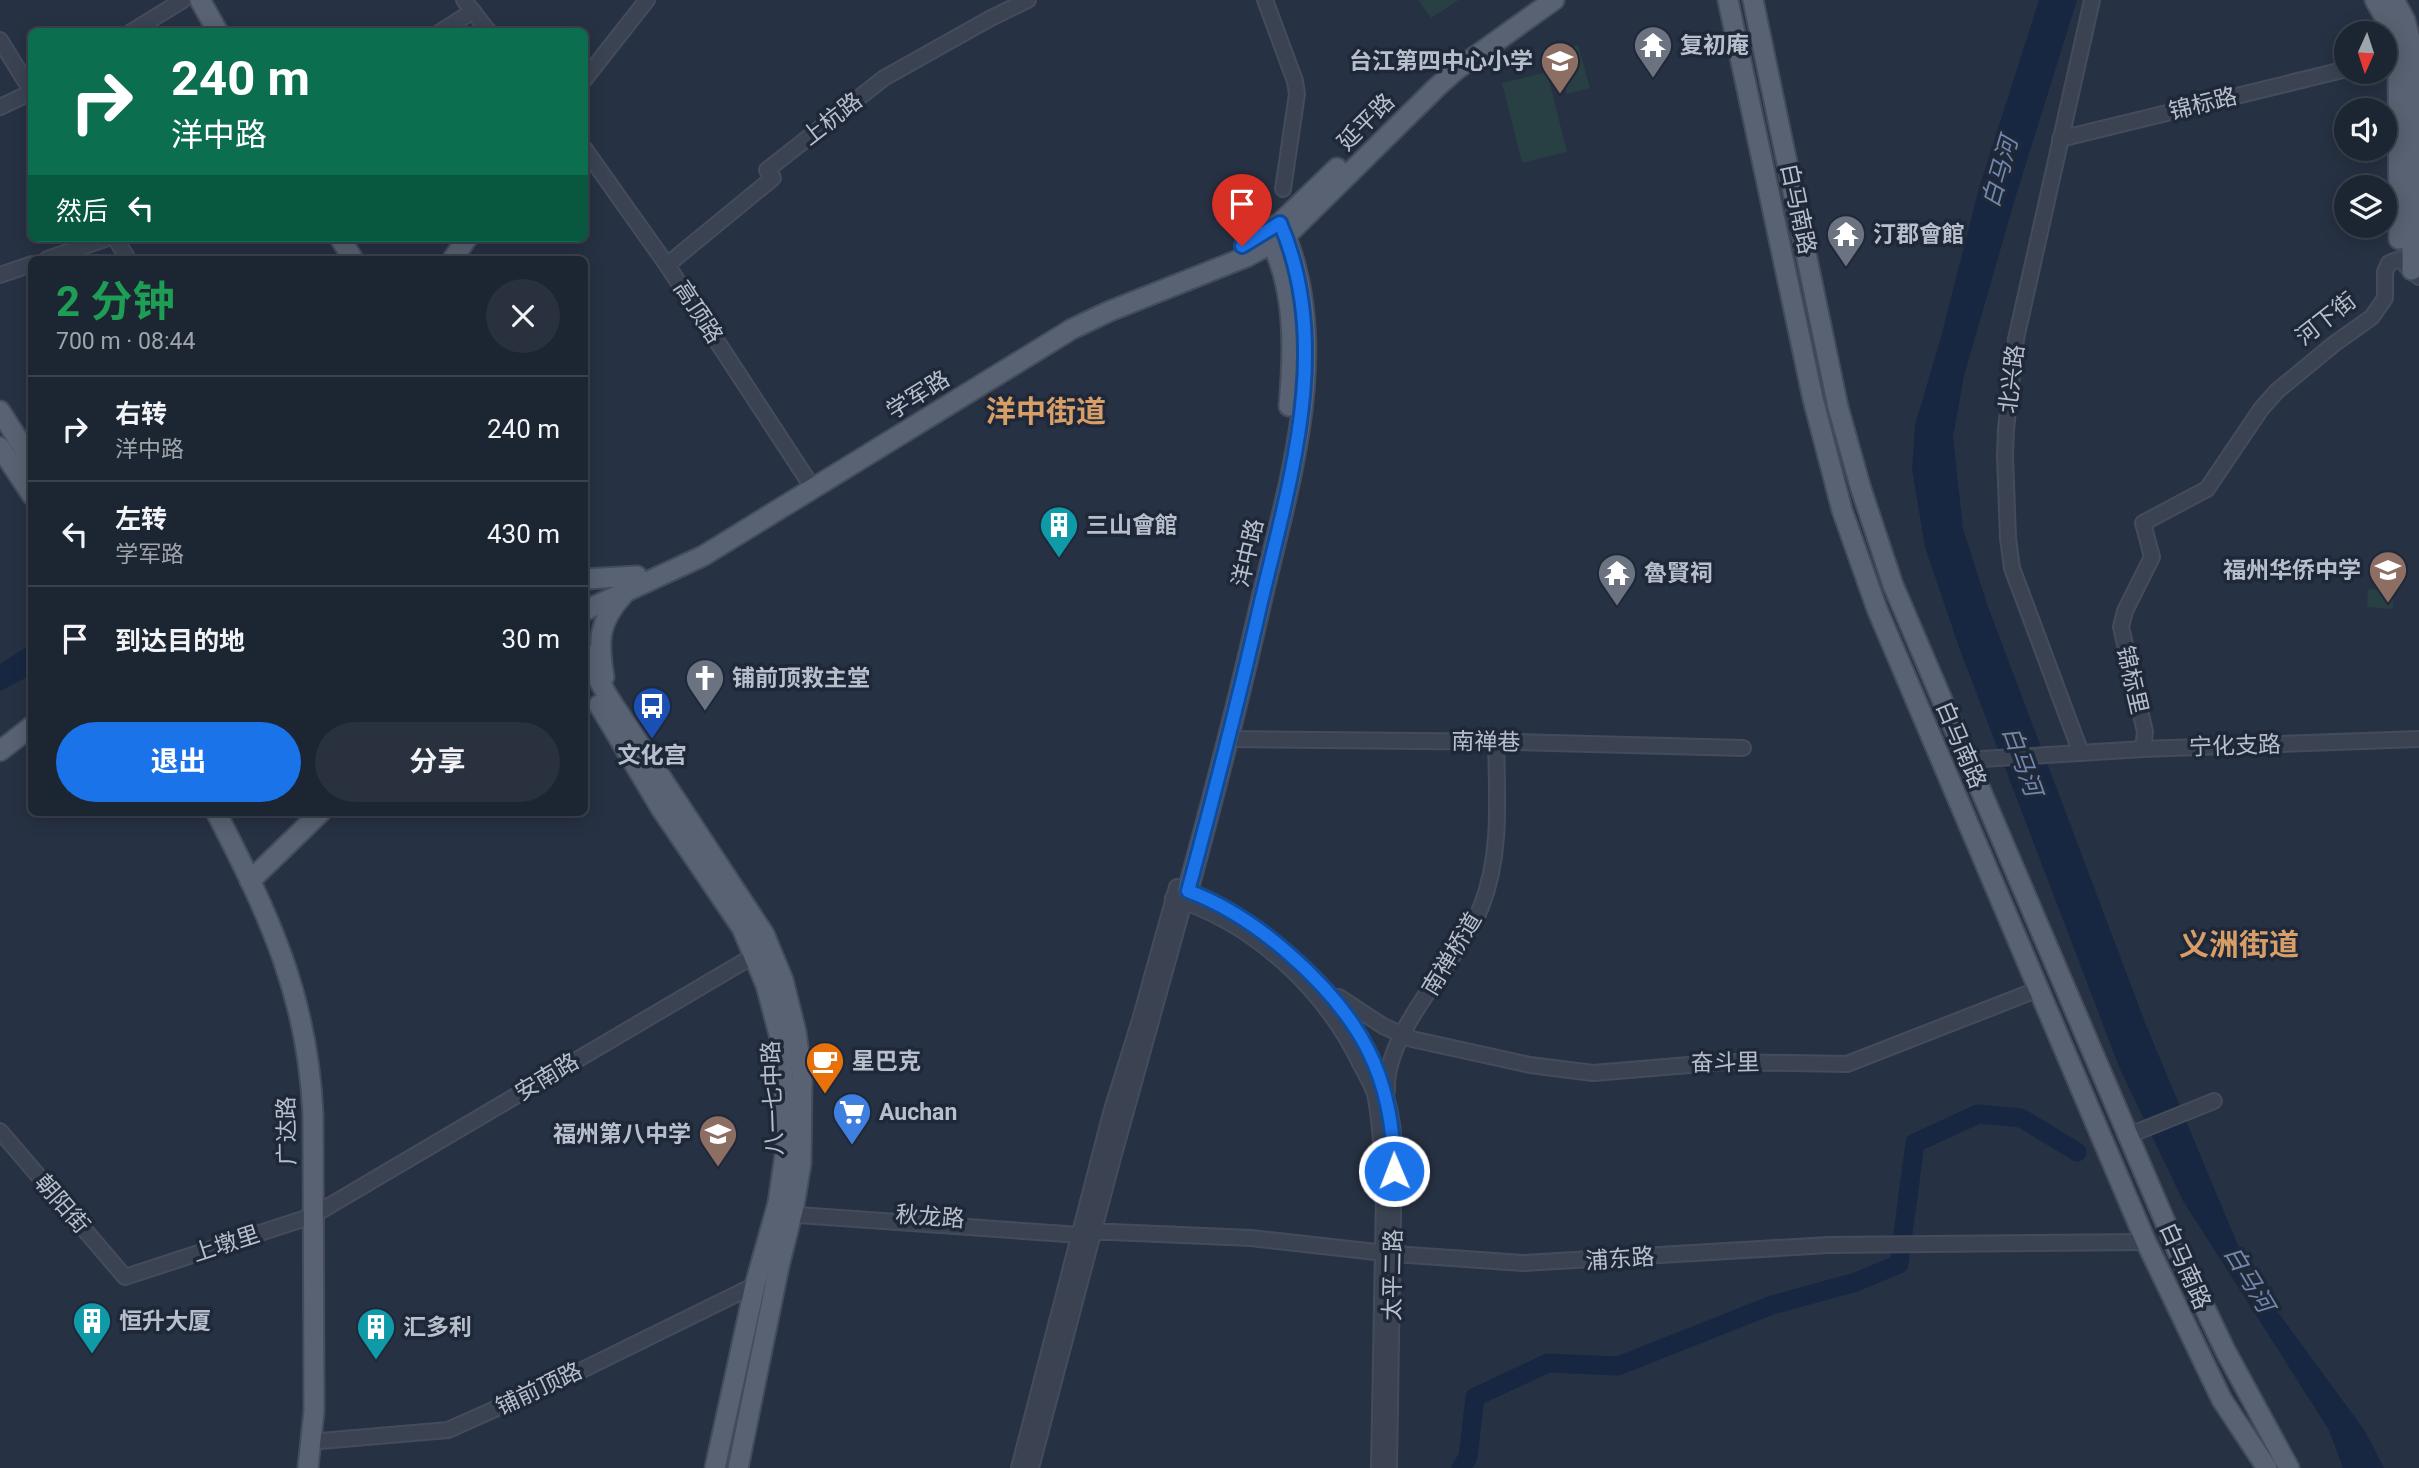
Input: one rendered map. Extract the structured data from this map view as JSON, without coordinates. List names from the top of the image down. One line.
{"streets":{"main road":["延平路","白马南路","河下街","学军路","洋中路","八一七中路","广达路"],"street":["锦标路","上杭路","高顶路","北兴路","锦标里","南禅巷","宁化支路","南禅桥道","奋斗里","安南路","朝阳街","秋龙路","上墩里","浦东路","太平二路","铺前顶路"]},"crossings":[["锦标路","北兴路"],["上杭路","高顶路"],["延平路","学军路"],["延平路","洋中路"],["白马南路","奋斗里"],["白马南路","浦东路"],["高顶路","学军路"],["河下街","锦标里"],["北兴路","宁化支路"],["学军路","洋中路"],["洋中路","南禅巷"],["洋中路","太平二路"],["锦标里","宁化支路"],["南禅巷","南禅桥道"],["南禅桥道","奋斗里"],["南禅桥道","太平二路"],["奋斗里","太平二路"],["安南路","八一七中路"],["安南路","广达路"],["安南路","上墩里"],["八一七中路","秋龙路"],["八一七中路","铺前顶路"],["广达路","上墩里"],["广达路","铺前顶路"],["朝阳街","上墩里"],["秋龙路","浦东路"],["浦东路","太平二路"]],"districts":["洋中街道","义洲街道"],"water":["白马河"],"places":{"temple":["复初庵","汀郡會館","魯賢祠"],"school or university":["台江第四中心小学","福州华侨中学","福州第八中学"],"building":["三山會館","恒升大厦","汇多利"],"church":["铺前顶救主堂"],"bus stop":["文化宫"],"cafe":["星巴克"],"supermarket":["Auchan"]},"north":"bottom","page":{"turn":["240 m","洋中路"],"then":"然后","heading":["2 分钟","700 m · 08:44"],"list":[{"name":"右转","note":"洋中路","value":"240 m"},{"name":"左转","note":"学军路","value":"430 m"},{"name":"到达目的地","value":"30 m"}],"buttons":["退出","分享"]}}
